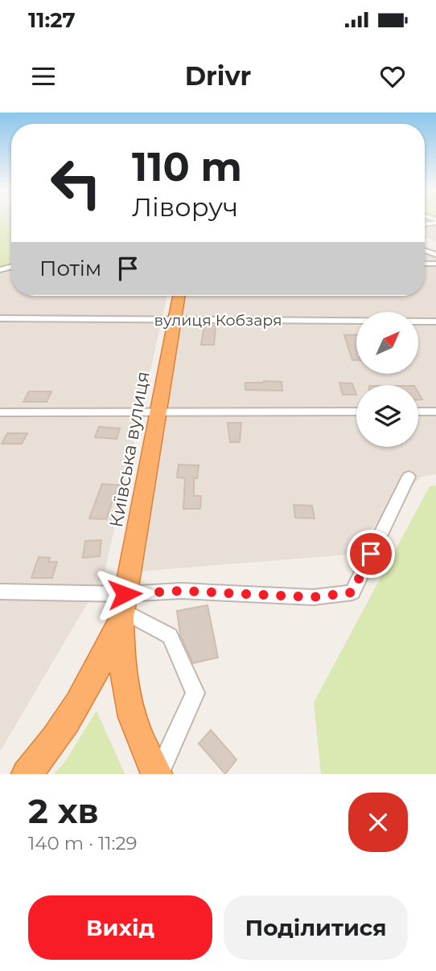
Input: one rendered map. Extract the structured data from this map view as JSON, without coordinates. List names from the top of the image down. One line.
{"streets":{"highway":["Київська вулиця"],"street":["вулиця Кобзаря"]},"crossings":[["вулиця Кобзаря","Київська вулиця"]],"north":"top right","page":{"status":"11:27","header":"Drivr","turn":["110 m","Ліворуч"],"then":"Потім","heading":["2 хв","140 m · 11:29"],"buttons":["Вихід","Поділитися"]}}
